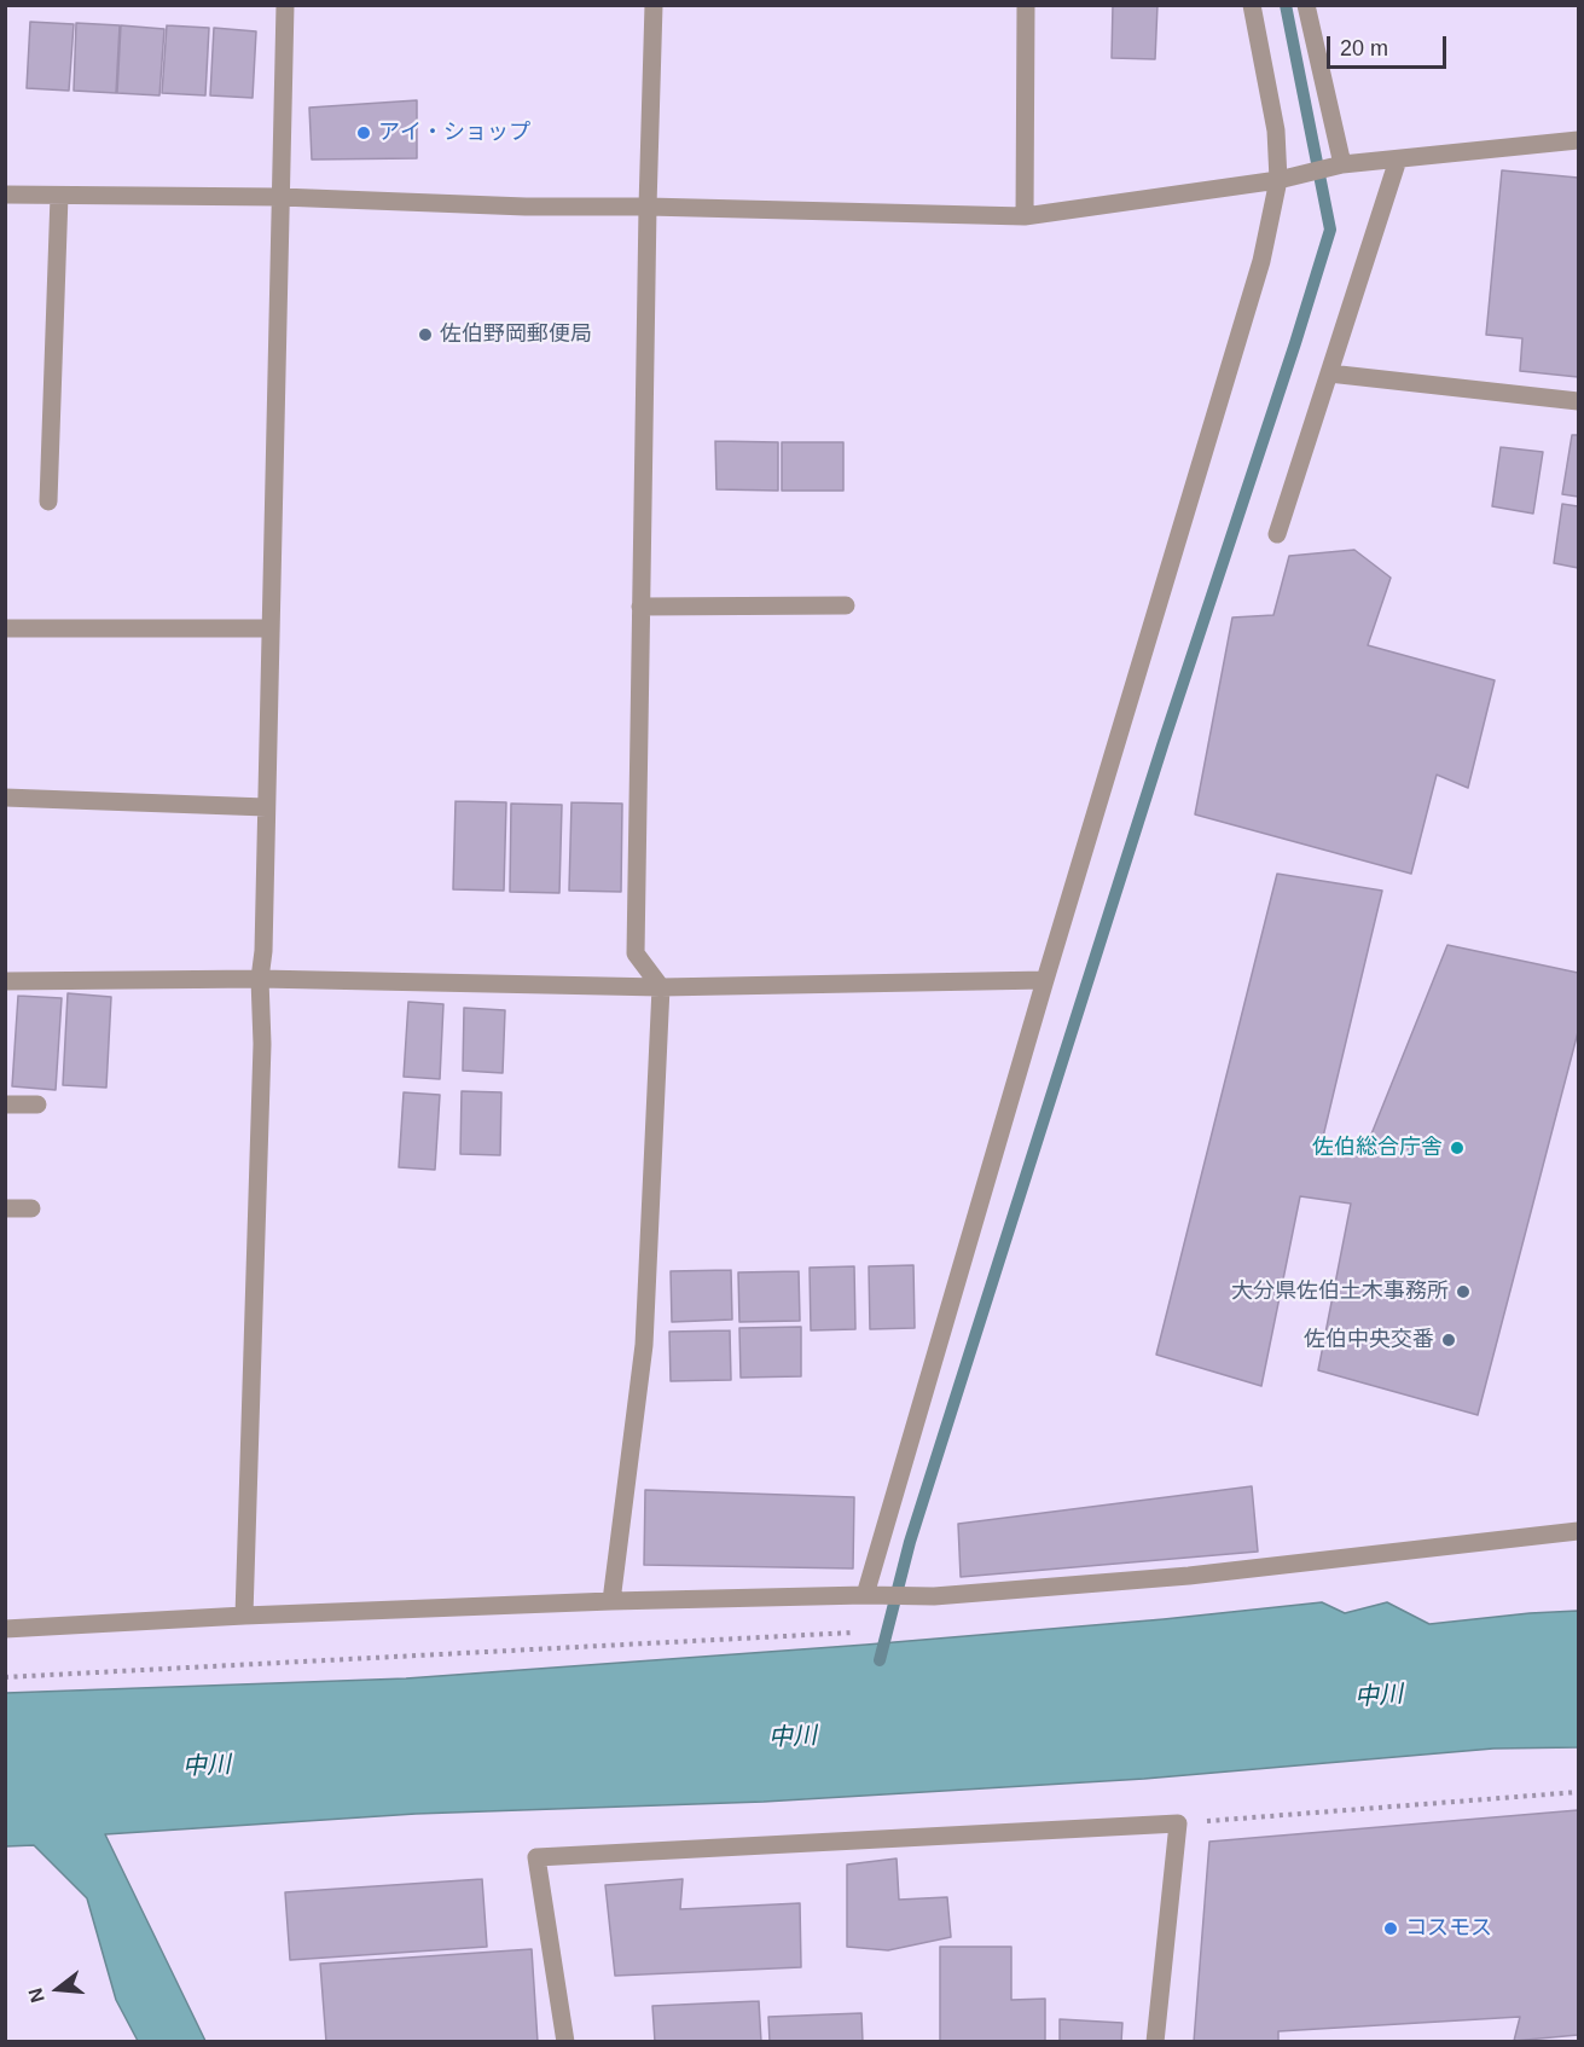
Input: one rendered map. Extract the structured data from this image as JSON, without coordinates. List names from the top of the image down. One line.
{"water":["中川"],"places":["アイ・ショップ","佐伯野岡郵便局","佐伯総合庁舎","大分県佐伯土木事務所","佐伯中央交番","コスモス"],"scale_bar":"20 m","north":"left"}
